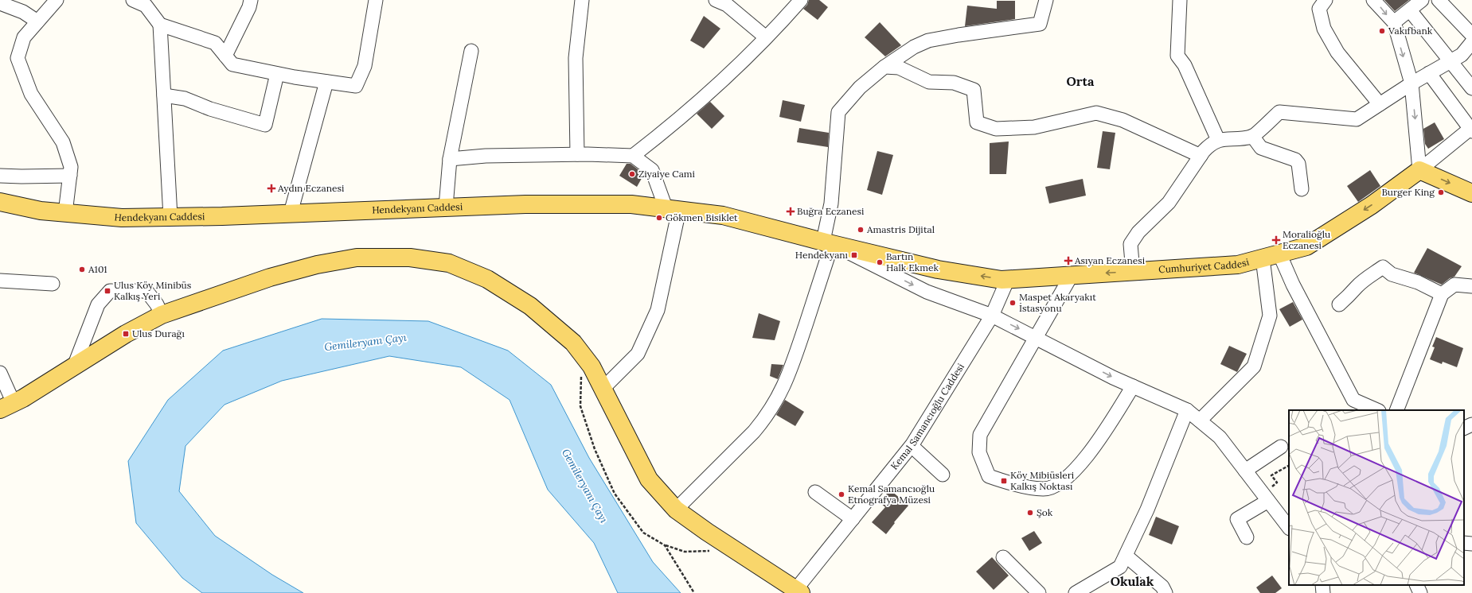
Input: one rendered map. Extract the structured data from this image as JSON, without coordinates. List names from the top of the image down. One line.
{"streets":{"main road":["Hendekyanı Caddesi","Cumhuriyet Caddesi"],"street":["Kemal Samancıoğlu Caddesi"]},"crossings":[["Hendekyanı Caddesi","Cumhuriyet Caddesi"],["Cumhuriyet Caddesi","Kemal Samancıoğlu Caddesi"]],"one_way":["Cumhuriyet Caddesi"],"districts":["Orta","Okulak"],"water":["Gemileryanı Çayı"],"places":{"other":["Vakıfbank","Ziyaiye Cami","Burger King","Gökmen Bisiklet","Amastris Dijital","Bartın Halk Ekmek","A101","Maspet Akaryakıt İstasyonu","Kemal Samancıoğlu Etnografya Müzesi","Şok"],"health":["Aydın Eczanesi","Buğra Eczanesi","Moralioğlu Eczanesi","Asıyan Eczanesi"],"transit":["Hendekyanı","Ulus Köy Minibüs Kalkış Yeri","Ulus Durağı","Köy Mibiüsleri Kalkış Noktası"]}}
